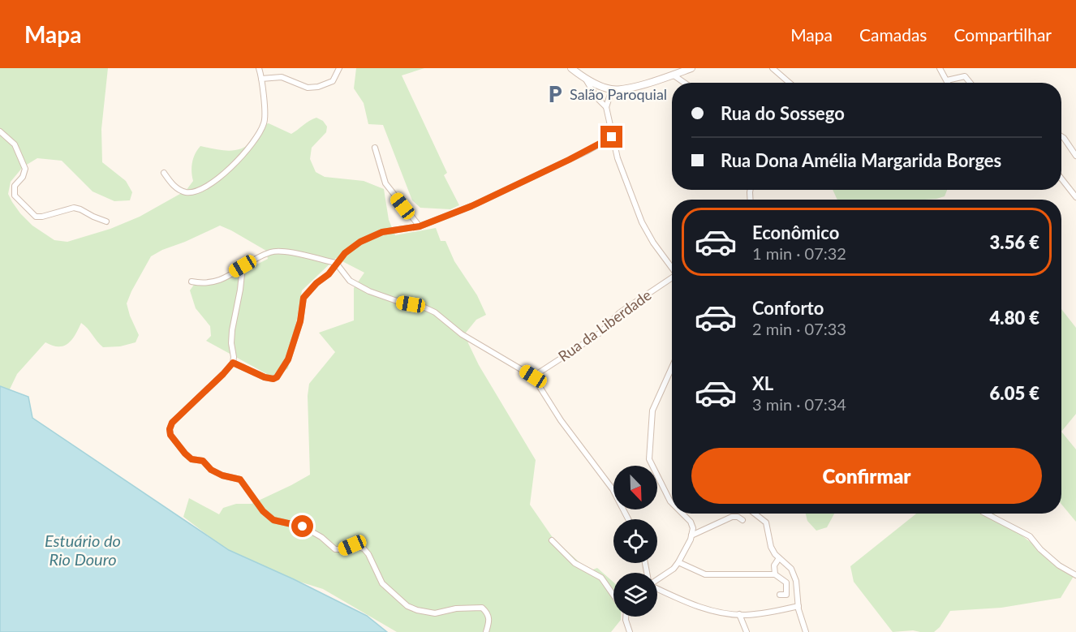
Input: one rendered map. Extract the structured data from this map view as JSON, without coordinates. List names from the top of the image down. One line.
{"streets":{"street":["Rua da Liberdade"]},"water":["Estuário do Rio Douro"],"places":{"parking":["Salão Paroquial"]},"north":"bottom right","page":{"header":"Mapa","nav":["Mapa","Camadas","Compartilhar"],"banner":["Rua do Sossego","Rua Dona Amélia Margarida Borges"],"list":[{"name":"Econômico","note":"1 min · 07:32","value":"3.56 €"},{"name":"Conforto","note":"2 min · 07:33","value":"4.80 €"},{"name":"XL","note":"3 min · 07:34","value":"6.05 €"}],"buttons":"Confirmar"}}
